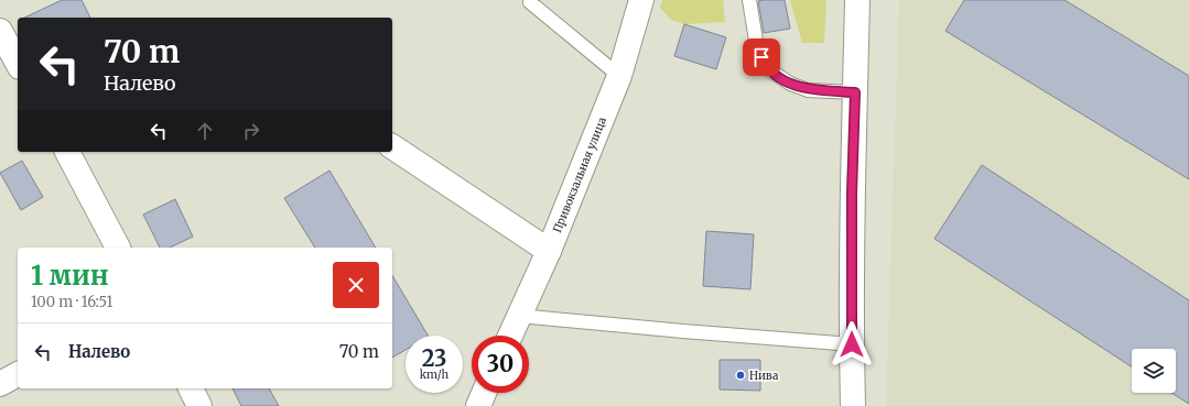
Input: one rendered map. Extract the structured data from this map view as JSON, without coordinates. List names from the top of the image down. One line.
{"streets":{"street":["Привокзальная улица"]},"places":["Нива"],"page":{"turn":["70 m","Налево"],"heading":["1 мин","100 m · 16:51"],"list":[{"name":"Налево","value":"70 m"}],"speed":"23 km/h","limit":"30"}}
